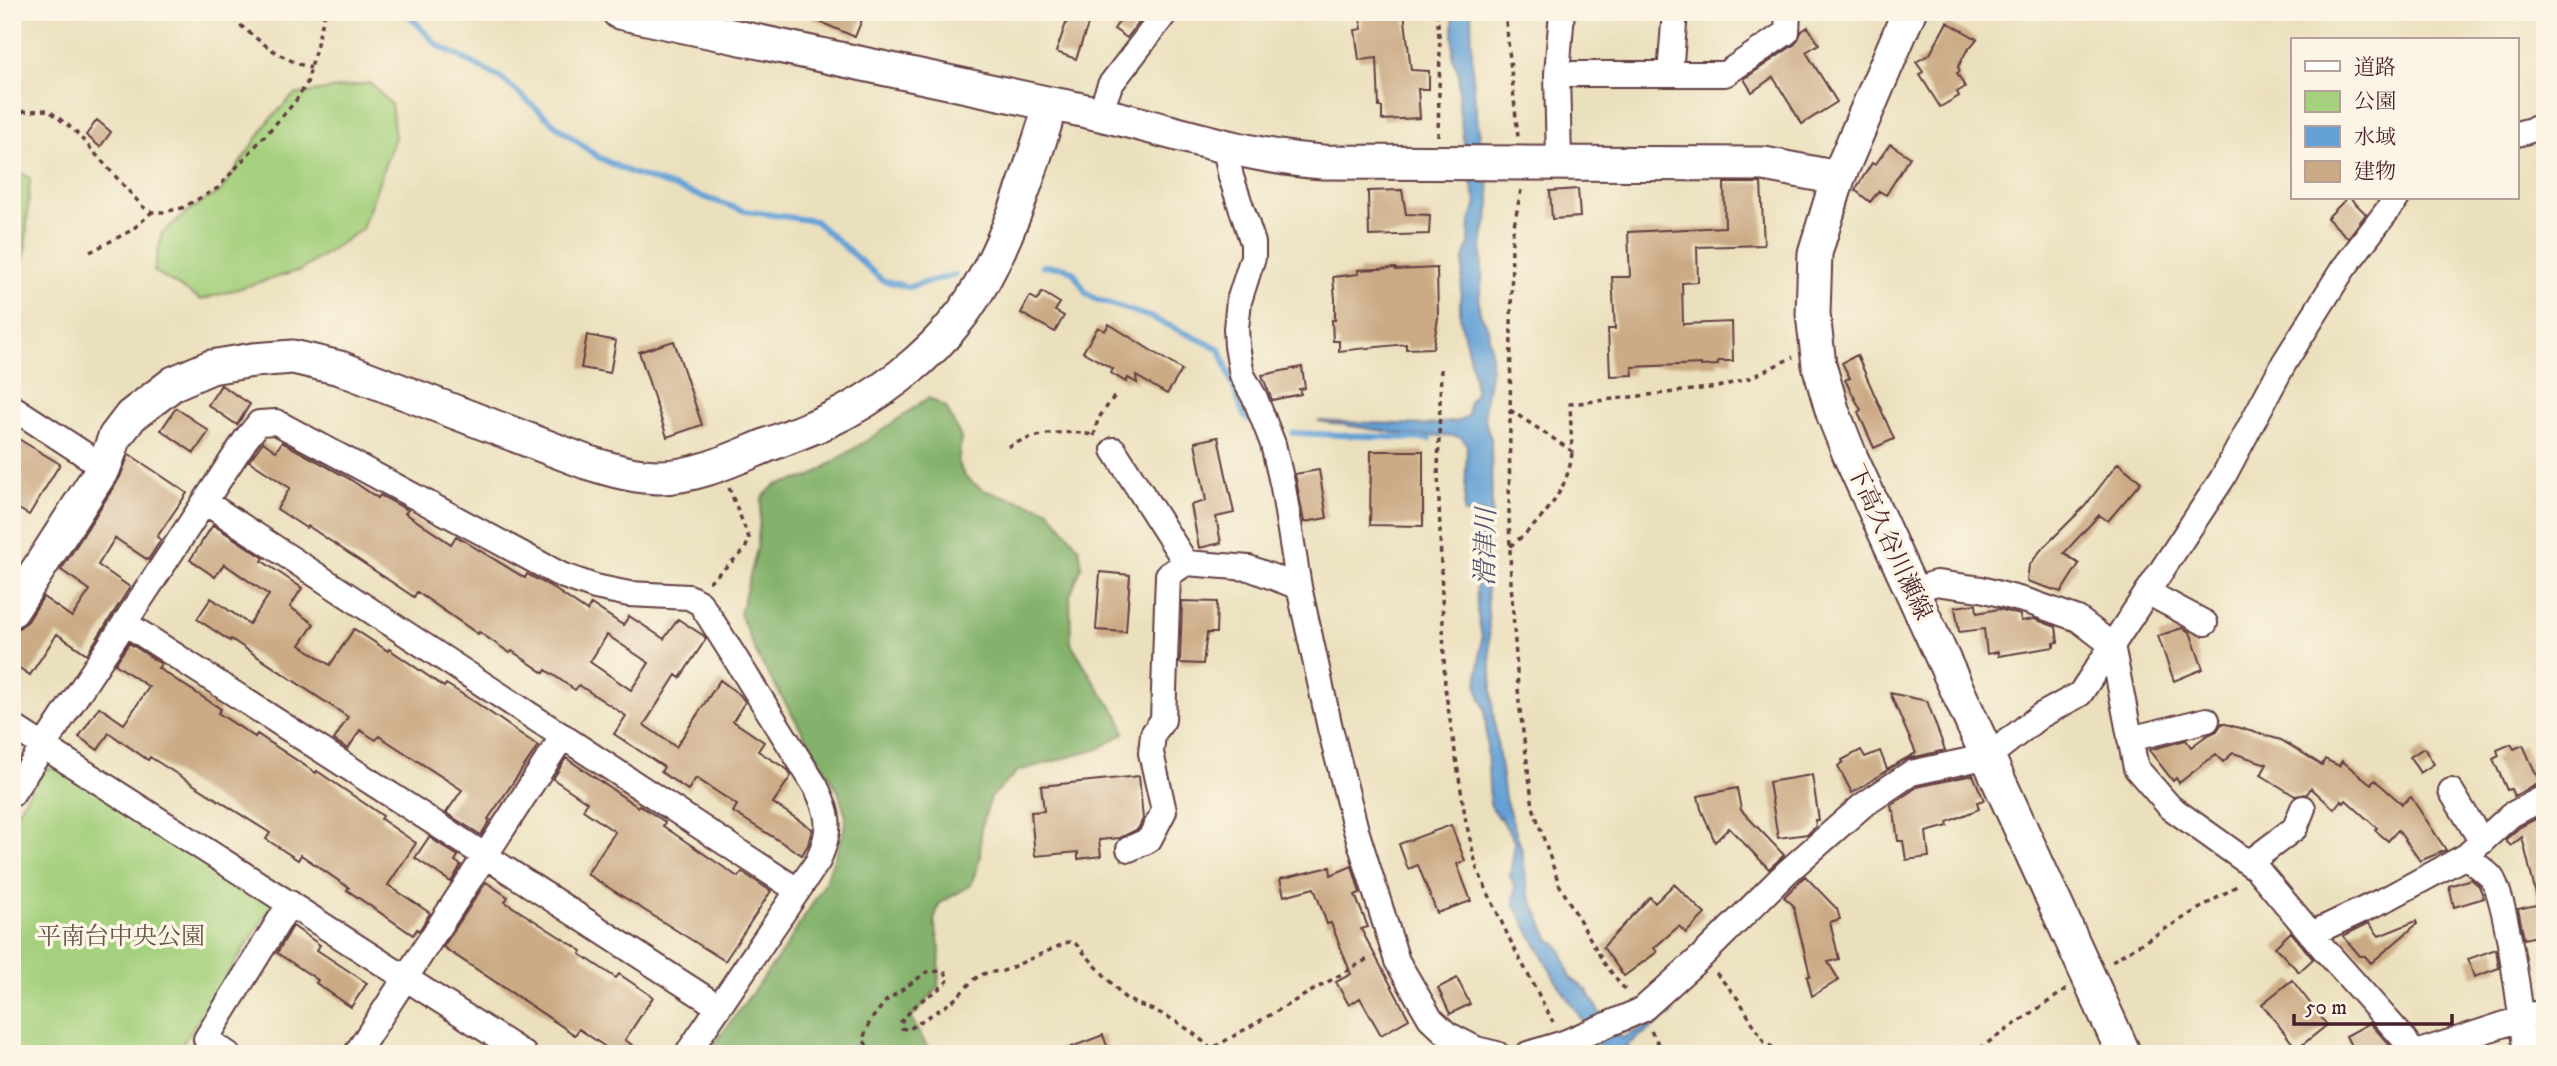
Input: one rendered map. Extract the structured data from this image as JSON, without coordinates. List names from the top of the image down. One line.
{"streets":{"street":["下高久谷川瀬線"]},"water":["滑津川"],"parks":["平南台中央公園"],"legend":["道路","公園","水域","建物"],"scale_bar":"50 m"}
